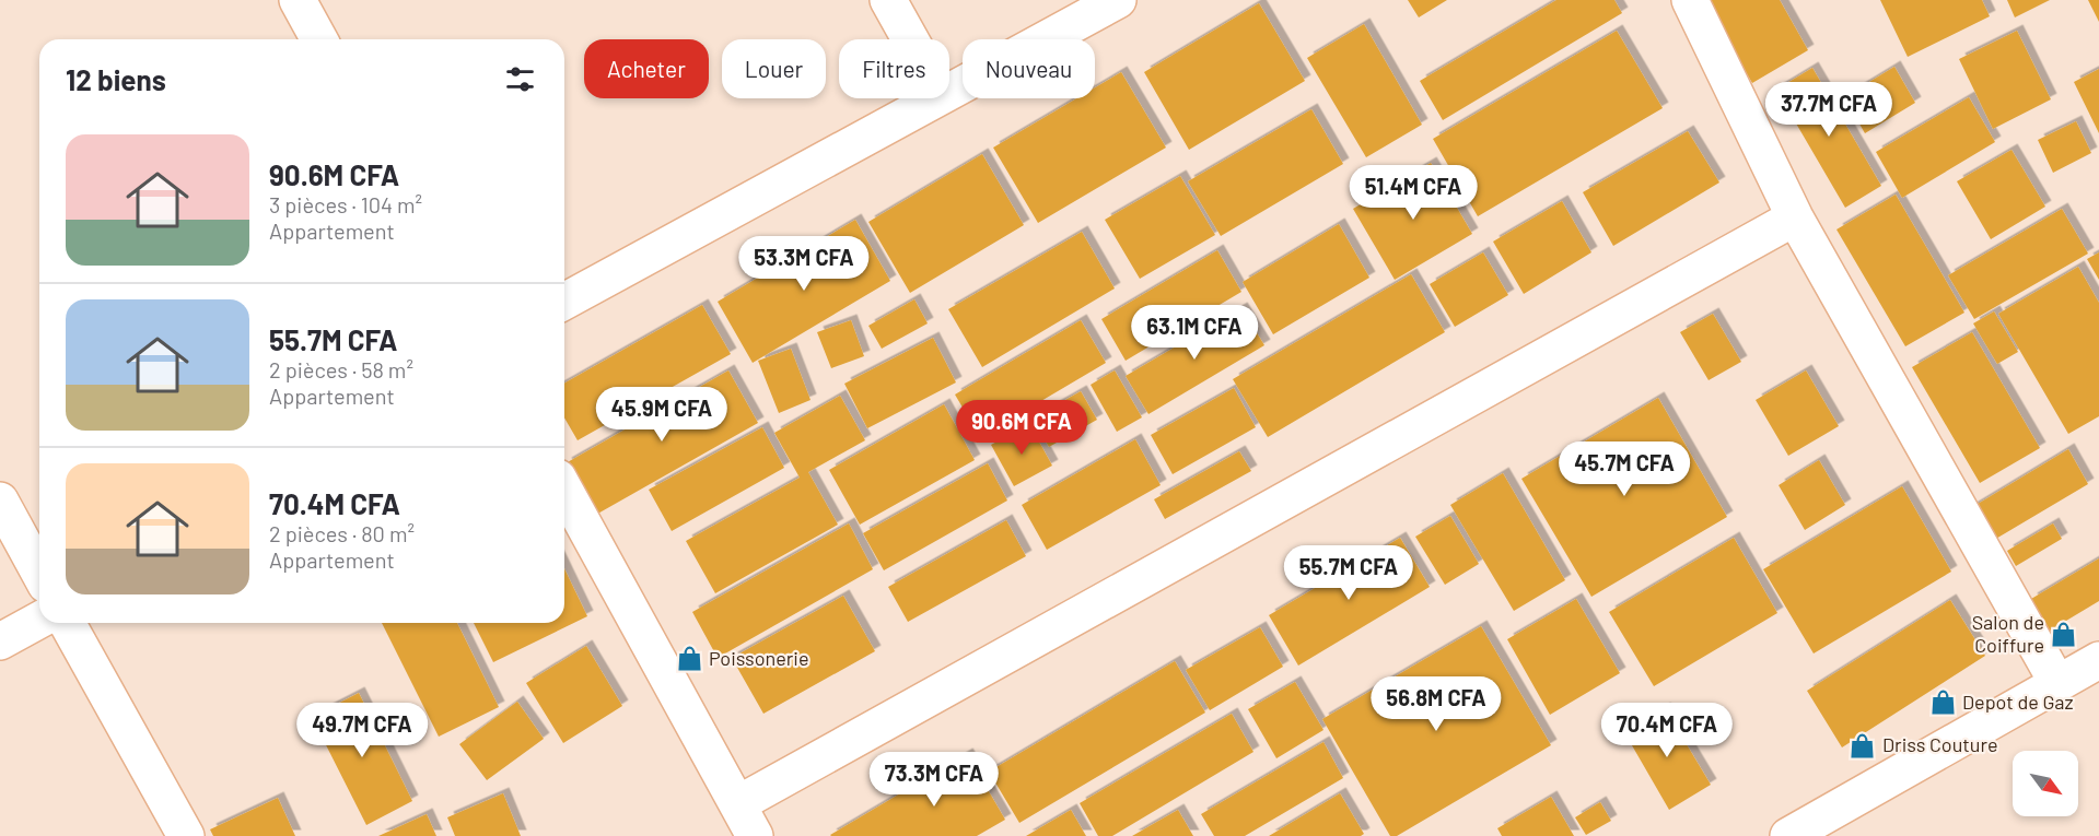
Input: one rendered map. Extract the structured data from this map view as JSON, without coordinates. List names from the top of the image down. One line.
{"places":{"shop":["Salon de Coiffure","Poissonerie","Depot de Gaz","Driss Couture"]},"north":"bottom right","page":{"chip":["Acheter","Louer","Filtres","Nouveau"],"heading":"12 biens","price":["37.7M CFA","51.4M CFA","53.3M CFA","63.1M CFA","45.9M CFA","90.6M CFA","45.7M CFA","55.7M CFA","56.8M CFA","49.7M CFA","70.4M CFA","73.3M CFA"],"list":[{"name":"90.6M CFA","note":"3 pièces · 104 m² · Appartement"},{"name":"55.7M CFA","note":"2 pièces · 58 m² · Appartement"},{"name":"70.4M CFA","note":"2 pièces · 80 m² · Appartement"}]}}
